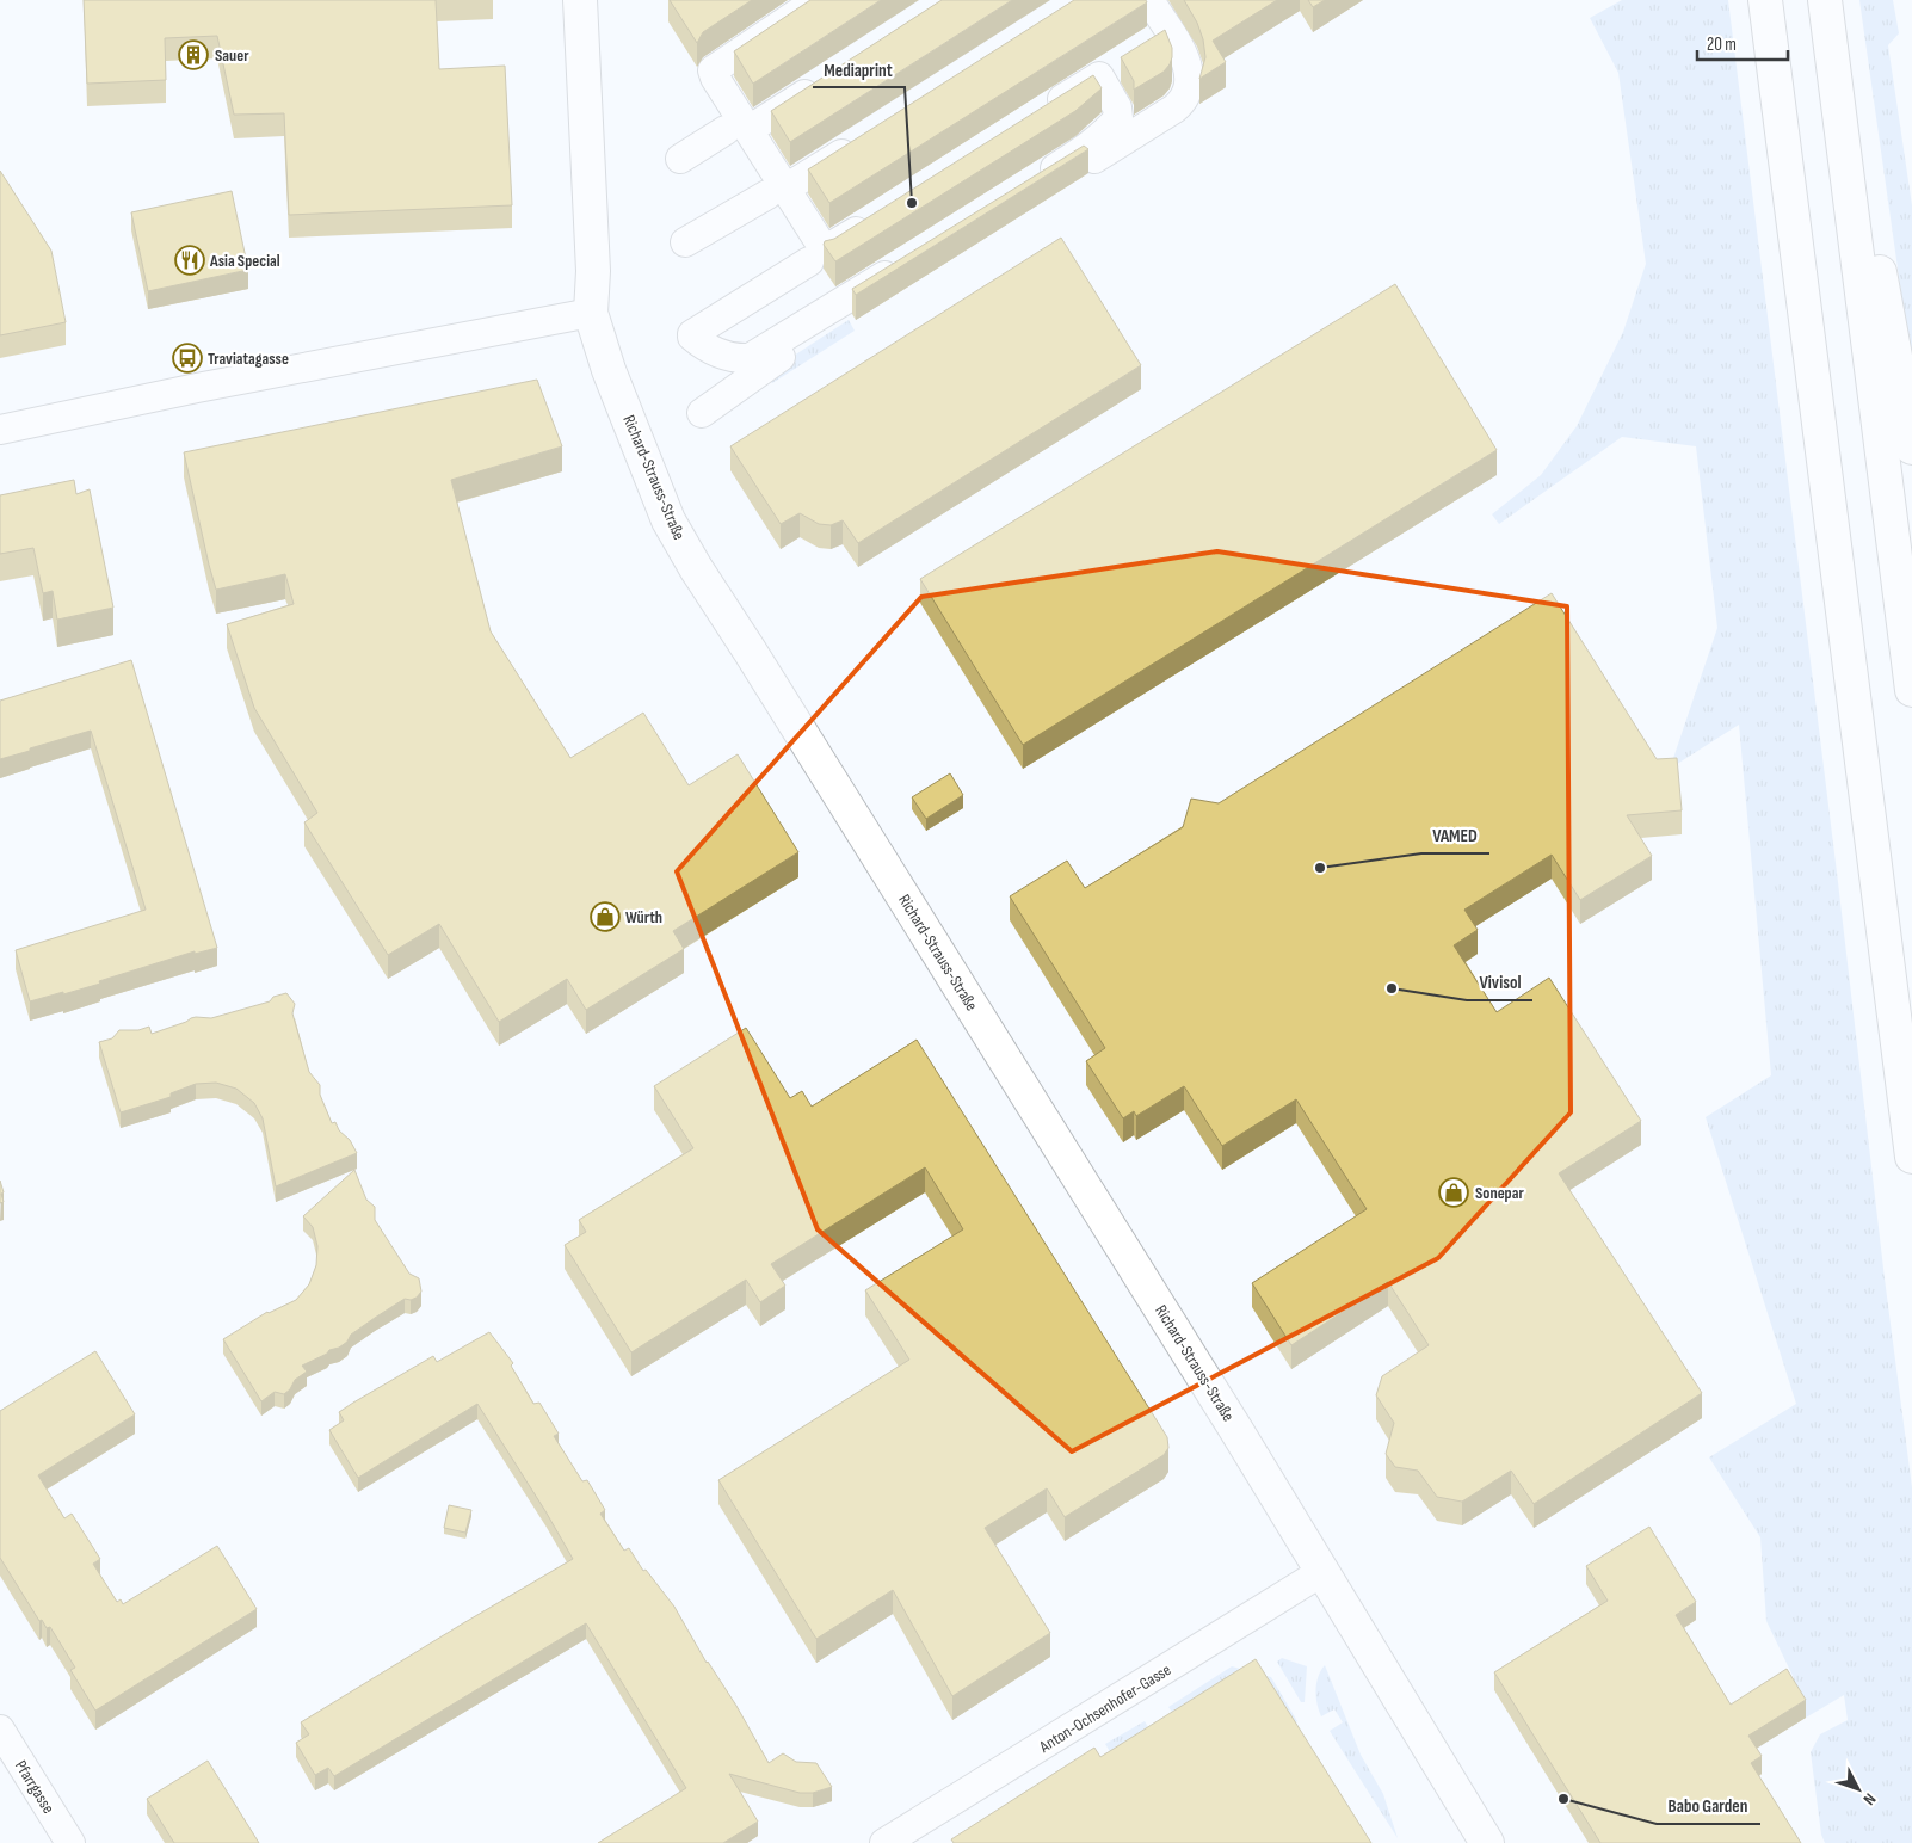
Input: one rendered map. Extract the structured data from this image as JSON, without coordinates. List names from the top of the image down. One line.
{"streets":{"main road":["Richard-Strauss-Straße"],"street":["Anton-Ochsenhofer-Gasse","Pfarrgasse"]},"crossings":[["Richard-Strauss-Straße","Anton-Ochsenhofer-Gasse"]],"places":{"building":["Sauer"],"other":["Mediaprint","VAMED","Vivisol","Babo Garden"],"restaurant":["Asia Special"],"bus stop":["Traviatagasse"],"shop":["Würth","Sonepar"]},"scale_bar":"20 m","north":"bottom right"}
